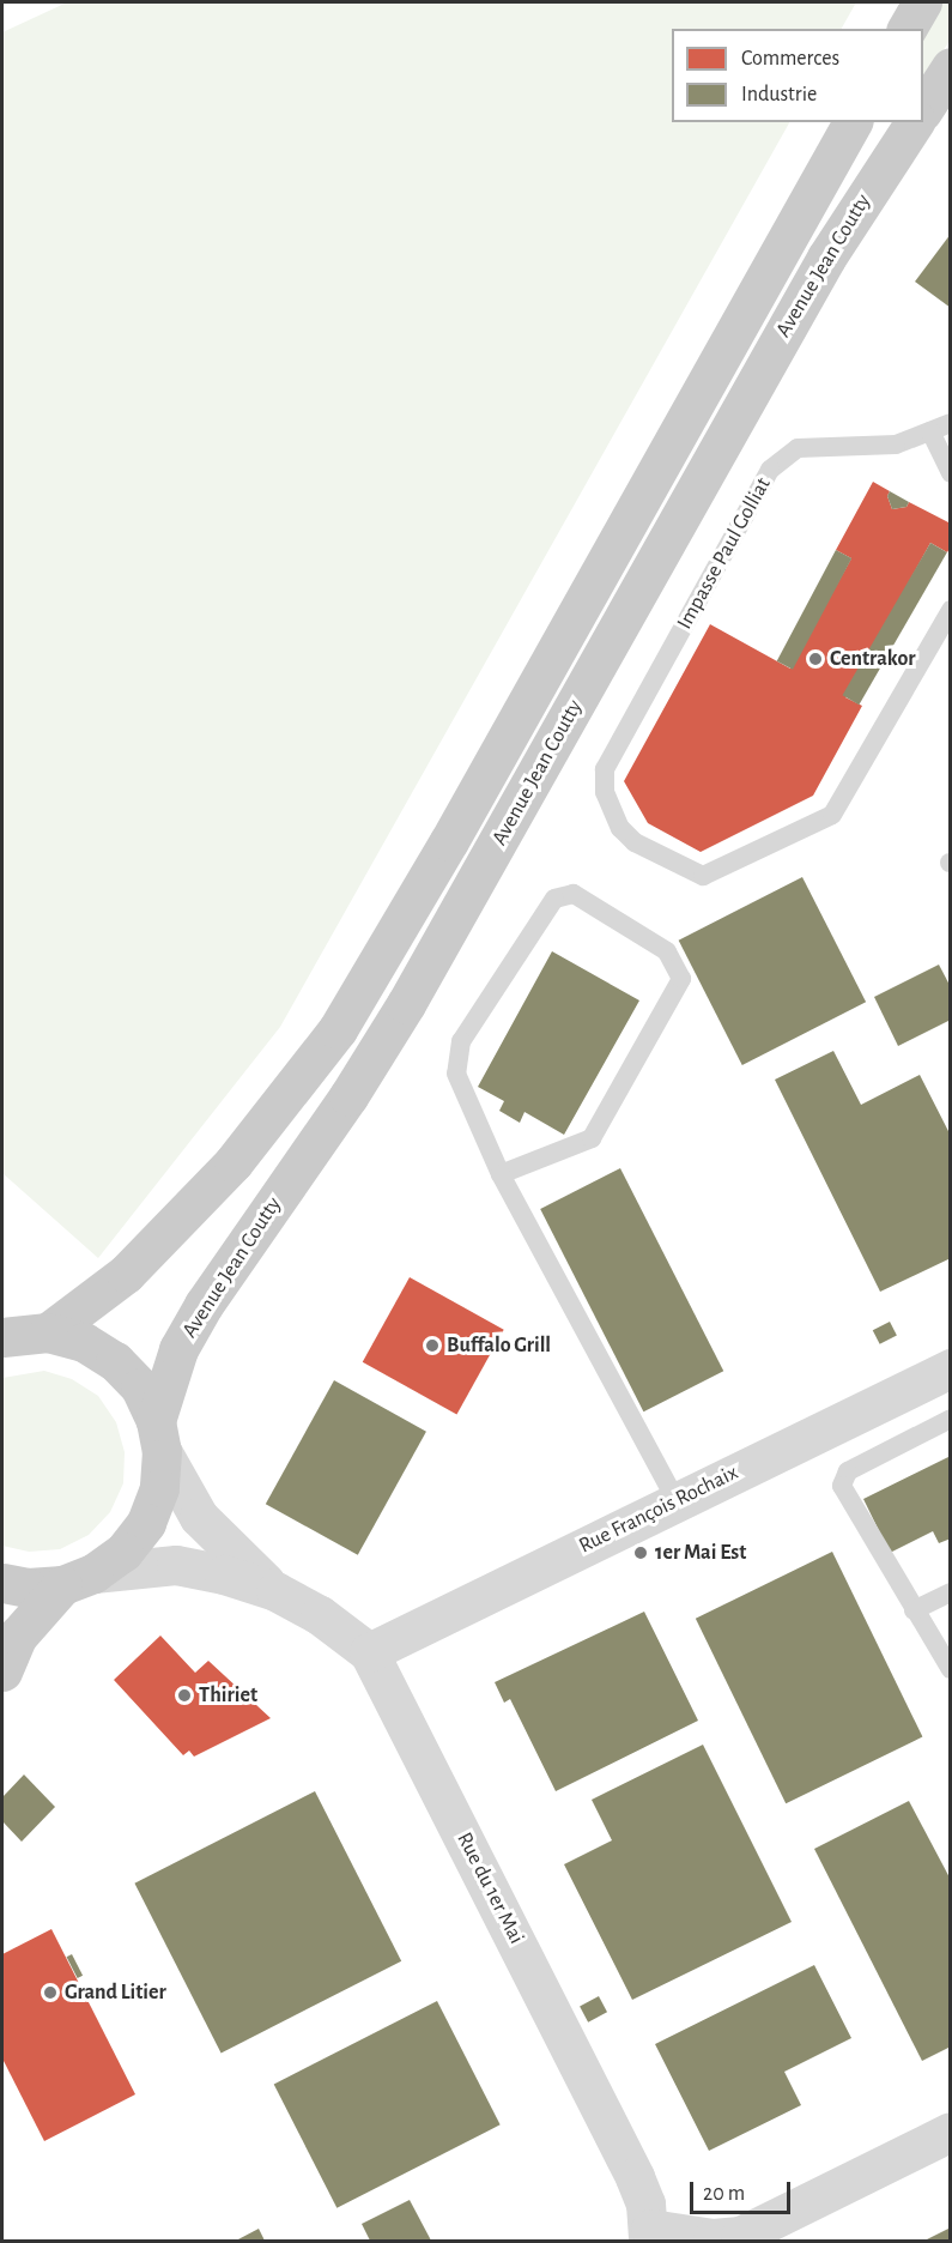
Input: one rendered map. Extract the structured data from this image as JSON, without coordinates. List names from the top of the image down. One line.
{"streets":{"main road":["Avenue Jean Coutty"],"street":["Rue François Rochaix","Rue du 1er Mai"],"lane":["Impasse Paul Golliat"]},"crossings":[["Avenue Jean Coutty","Rue du 1er Mai"],["Rue François Rochaix","Rue du 1er Mai"]],"places":["Centrakor","Buffalo Grill","1er Mai Est","Thiriet","Grand Litier"],"legend":["Commerces","Industrie"],"scale_bar":"20 m"}
